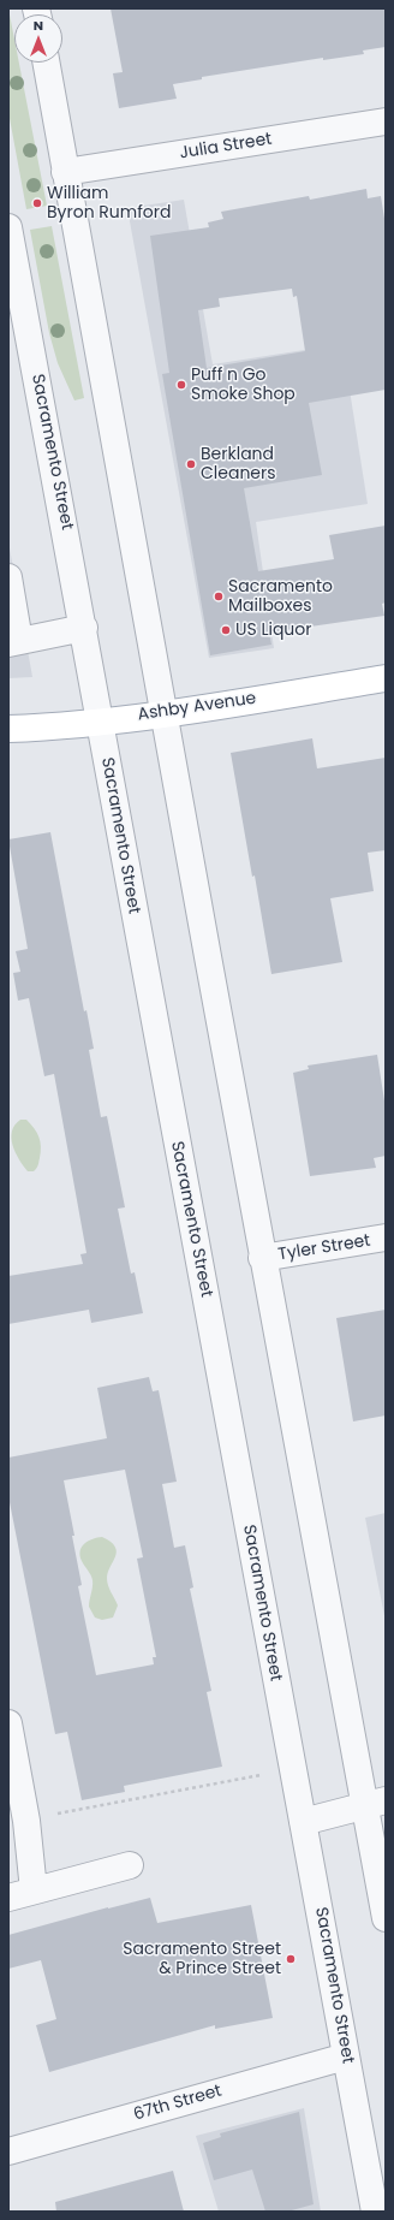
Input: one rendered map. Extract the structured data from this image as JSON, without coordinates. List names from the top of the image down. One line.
{"streets":{"main road":["Ashby Avenue"],"street":["Julia Street","Sacramento Street","Tyler Street","67th Street"]},"crossings":[["Sacramento Street","Ashby Avenue"],["Sacramento Street","67th Street"]],"places":["William Byron Rumford","Puff n Go Smoke Shop","Berkland Cleaners","Sacramento Mailboxes","US Liquor","Sacramento Street & Prince Street"],"north":"top"}
